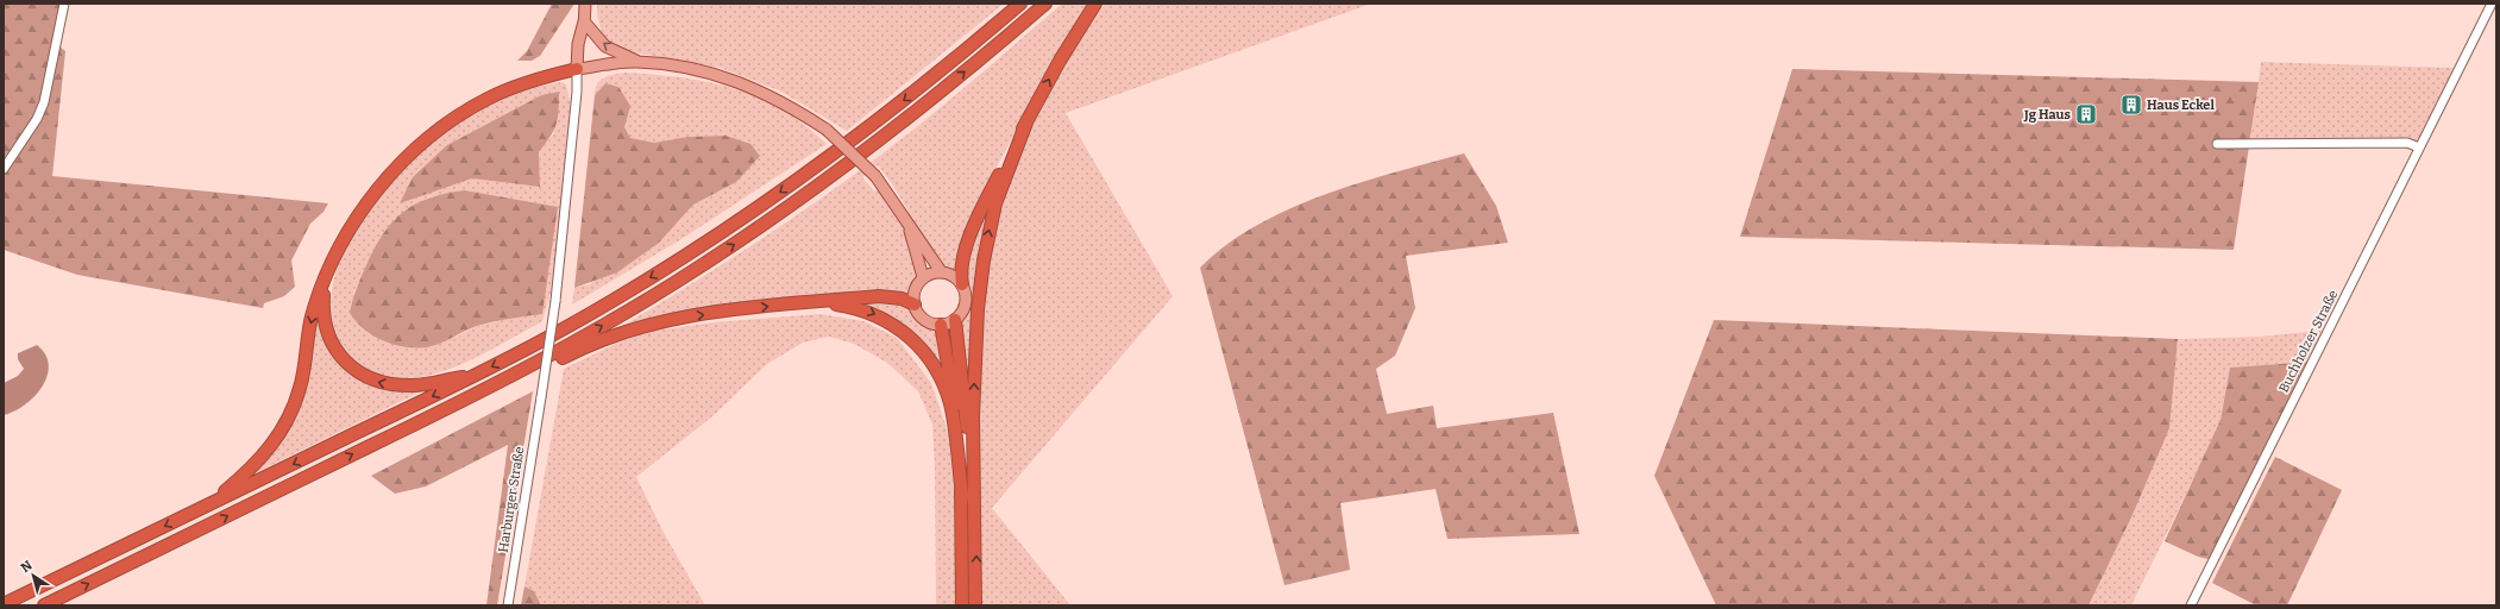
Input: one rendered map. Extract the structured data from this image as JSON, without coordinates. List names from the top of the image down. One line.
{"streets":{"street":["Buchholzer Straße","Harburger Straße"]},"places":{"building":["Haus Eckel","Jg Haus"]},"north":"top left"}
